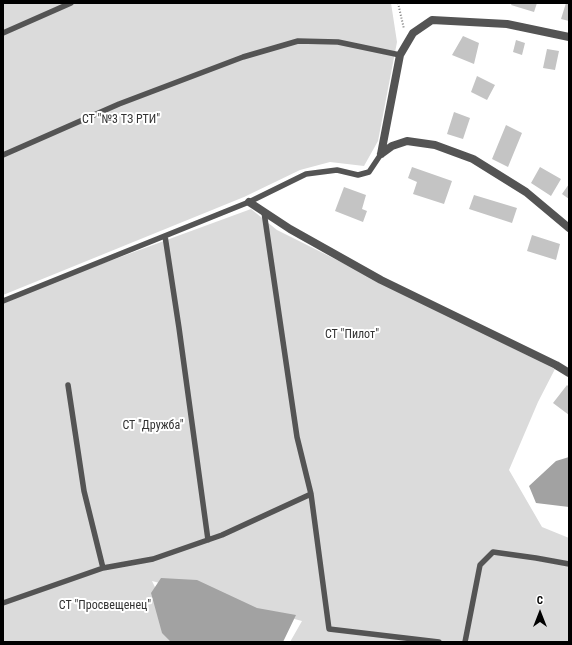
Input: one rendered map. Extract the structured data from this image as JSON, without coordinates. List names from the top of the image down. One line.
{"parks":["СТ \"№3 ТЗ РТИ\"","СТ \"Пилот\"","СТ \"Дружба\"","СТ \"Просвещенец\""],"north":"top"}
